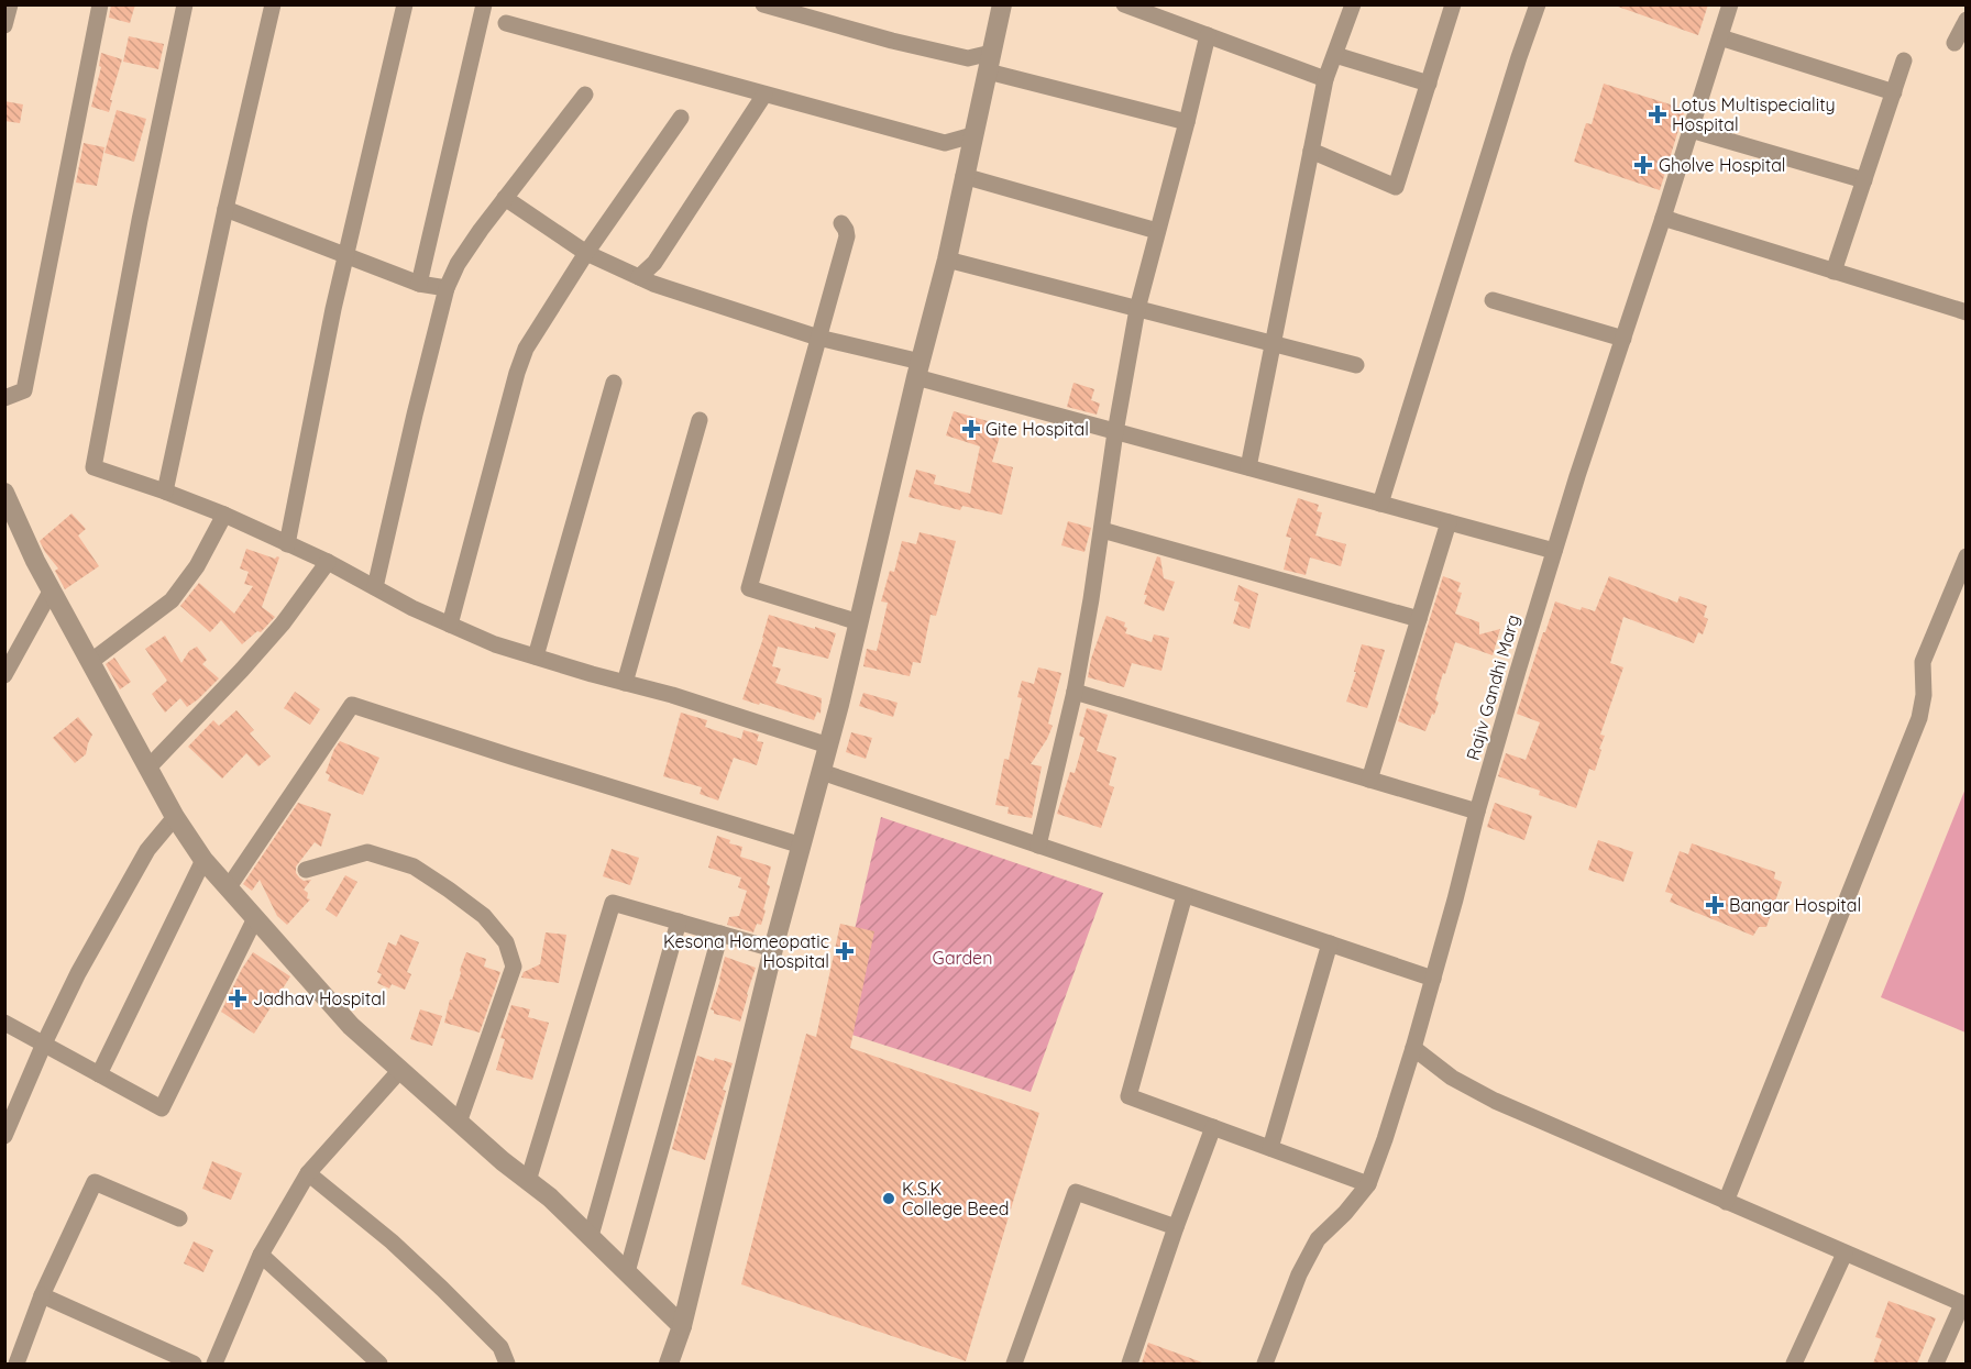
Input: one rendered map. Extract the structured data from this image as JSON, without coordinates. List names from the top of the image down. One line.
{"streets":{"street":["Rajiv Gandhi Marg"]},"parks":["Garden"],"places":{"health":["Lotus Multispeciality Hospital","Gholve Hospital","Gite Hospital","Bangar Hospital","Kesona Homeopatic Hospital","Jadhav Hospital"],"other":["K.S.K College Beed"]}}
